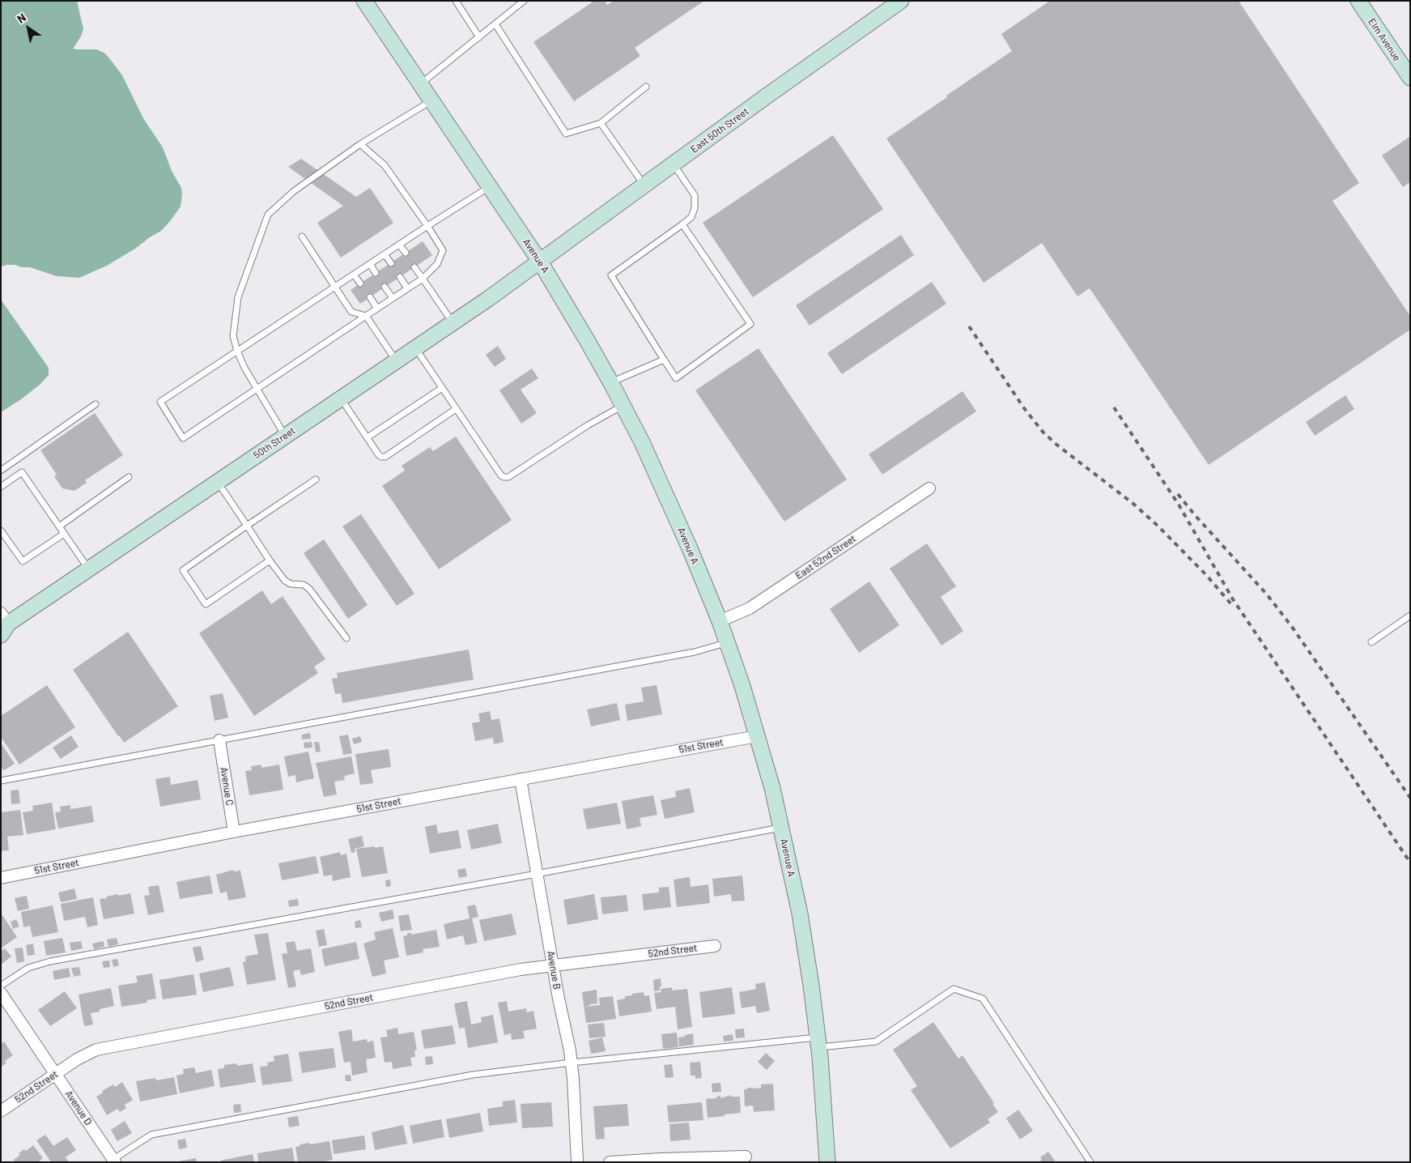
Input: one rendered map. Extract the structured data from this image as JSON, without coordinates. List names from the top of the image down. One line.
{"streets":{"main road":["Elm Avenue","East 50th Street","Avenue A","50th Street"],"street":["East 52nd Street","51st Street","Avenue C","52nd Street","Avenue B","Avenue D"]},"crossings":[["East 50th Street","Avenue A"],["East 50th Street","50th Street"],["Avenue A","50th Street"],["Avenue A","East 52nd Street"],["Avenue A","51st Street"],["51st Street","Avenue C"],["51st Street","Avenue B"],["52nd Street","Avenue B"],["52nd Street","Avenue D"]],"north":"top left"}
